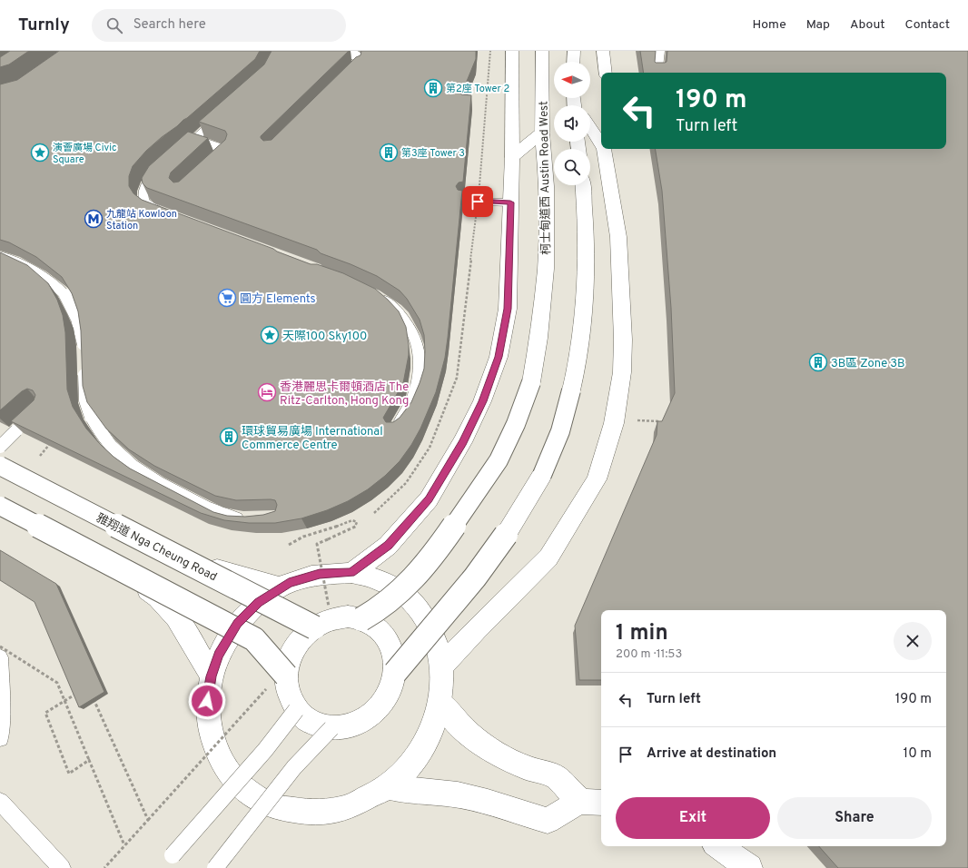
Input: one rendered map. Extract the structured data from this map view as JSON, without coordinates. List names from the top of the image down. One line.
{"streets":{"street":["柯士甸道西 Austin Road West","雅翔道 Nga Cheung Road"]},"crossings":[["柯士甸道西 Austin Road West","雅翔道 Nga Cheung Road"]],"places":{"building":["第2座 Tower 2","第3座 Tower 3","3B區 Zone 3B","環球貿易廣場 International Commerce Centre"],"place":["演薈廣場 Civic Square","天際100 Sky100"],"metro station":["九龍站 Kowloon Station"],"supermarket":["圓方 Elements"],"hotel":["香港麗思卡爾頓酒店 The Ritz-Carlton, Hong Kong"]},"north":"left","page":{"header":"Turnly","search":"Search here","nav":["Home","Map","About","Contact"],"turn":["190 m","Turn left"],"heading":["1 min","200 m · 11:53"],"list":[{"name":"Turn left","value":"190 m"},{"name":"Arrive at destination","value":"10 m"}],"buttons":["Exit","Share"]}}
